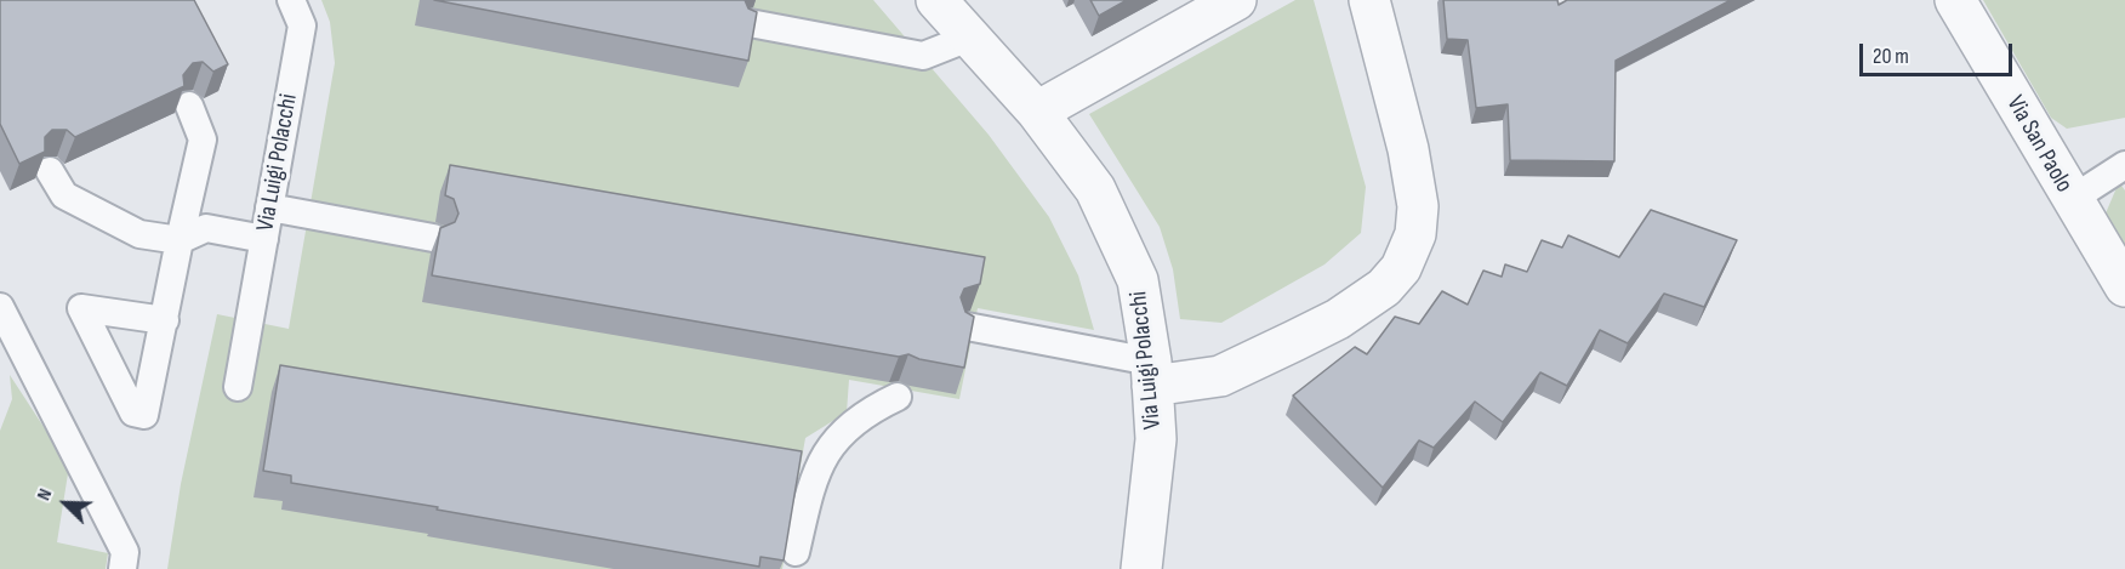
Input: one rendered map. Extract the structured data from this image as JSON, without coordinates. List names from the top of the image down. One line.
{"streets":{"street":["Via San Paolo","Via Luigi Polacchi"]},"scale_bar":"20 m","north":"top left"}
